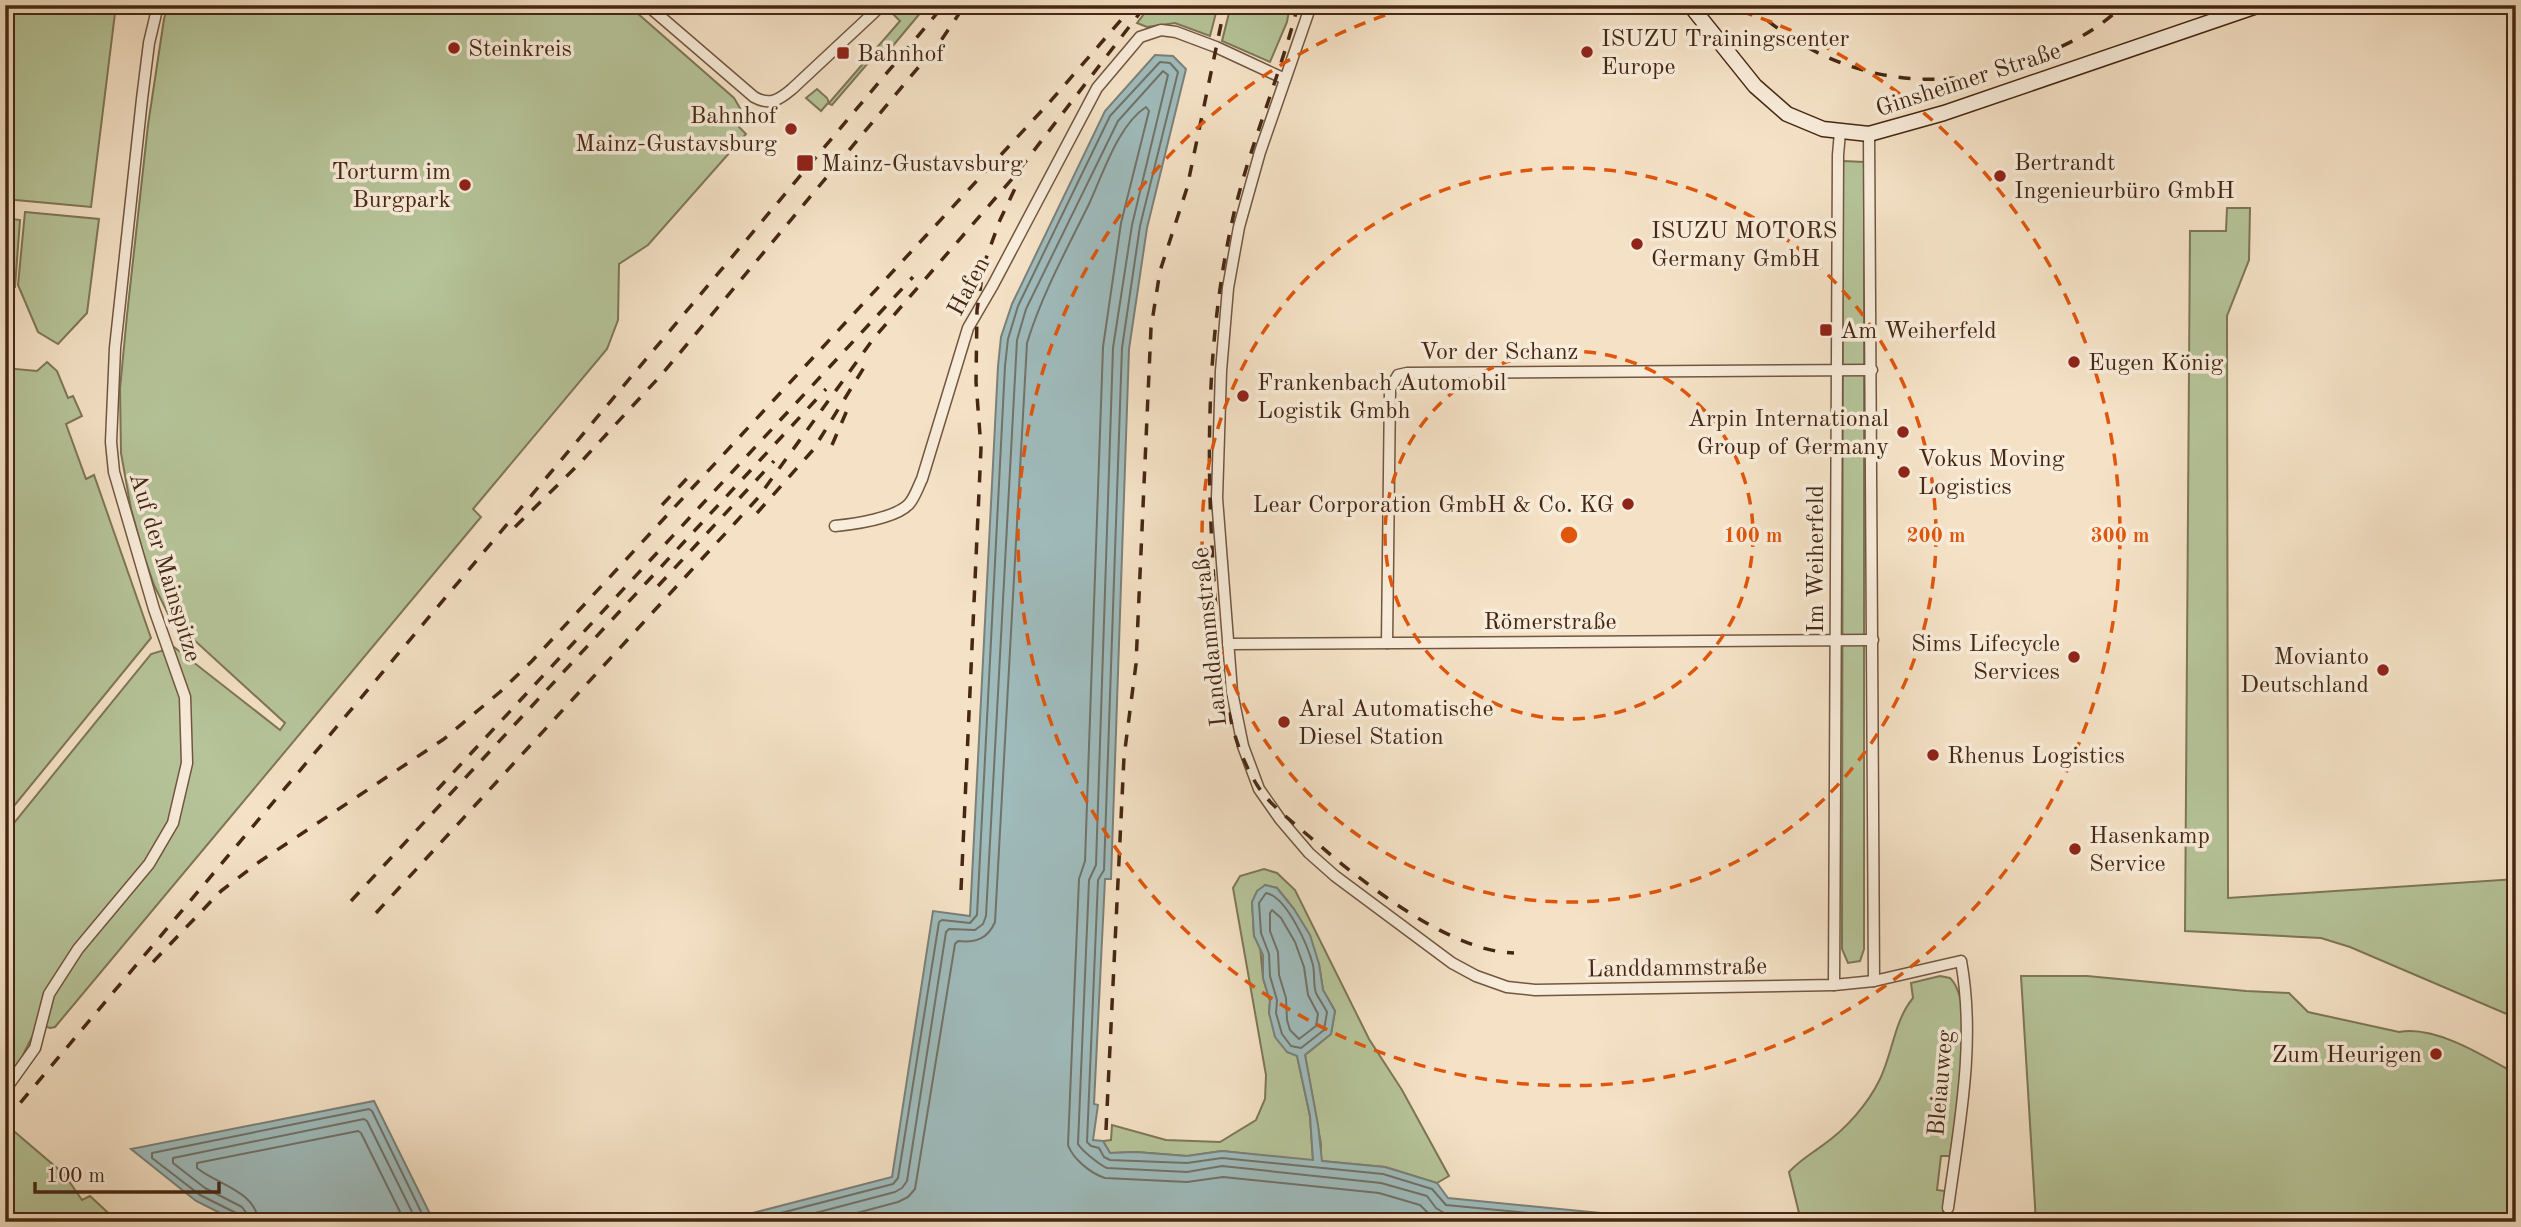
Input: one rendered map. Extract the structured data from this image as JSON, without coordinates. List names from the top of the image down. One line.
{"streets":{"main road":["Ginsheimer Straße"],"street":["Hafen","Vor der Schanz","Im Weiherfeld","Auf der Mainspitze","Römerstraße","Landdammstraße","Bleiauweg"]},"crossings":[["Ginsheimer Straße","Im Weiherfeld"],["Hafen","Landdammstraße"],["Vor der Schanz","Im Weiherfeld"],["Vor der Schanz","Römerstraße"],["Im Weiherfeld","Römerstraße"],["Im Weiherfeld","Landdammstraße"],["Römerstraße","Landdammstraße"],["Landdammstraße","Bleiauweg"]],"places":{"other":["Steinkreis","ISUZU Trainingscenter Europe","Bahnhof Mainz-Gustavsburg","Bertrandt Ingenieurbüro GmbH","Torturm im Burgpark","ISUZU MOTORS Germany GmbH","Eugen König","Frankenbach Automobil Logistik Gmbh","Arpin International Group of Germany","Vokus Moving Logistics","Lear Corporation GmbH & Co. KG","Sims Lifecycle Services","Movianto Deutschland","Aral Automatische Diesel Station","Rhenus Logistics","Hasenkamp Service","Zum Heurigen"],"transit":["Bahnhof","Mainz-Gustavsburg","Am Weiherfeld"]},"scale_bar":"100 m","rings":["100 m","200 m","300 m"]}
